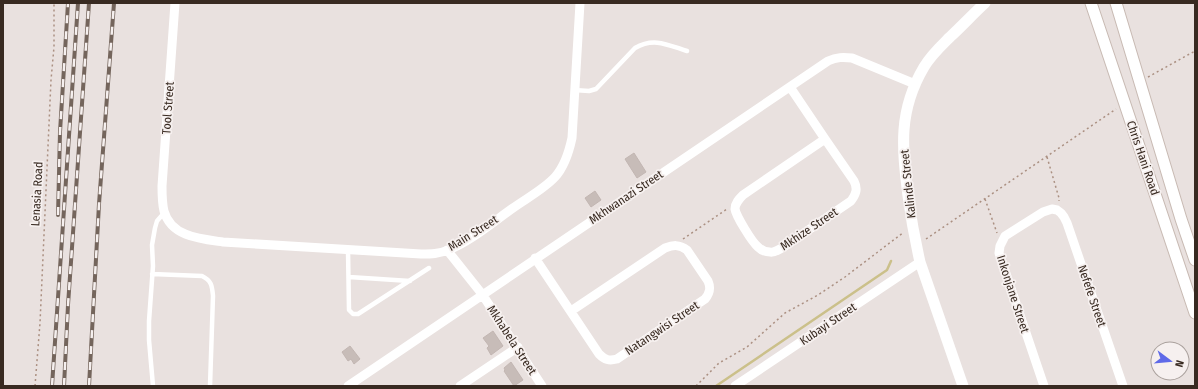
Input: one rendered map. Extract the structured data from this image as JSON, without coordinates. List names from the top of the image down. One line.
{"streets":{"main road":["Chris Hani Road","Kalinde Street"],"street":["Tool Street","Mkhwanazi Street","Mkhize Street","Main Street","Inkonjane Street","Nefefe Street","Kubayi Street","Natangwisi Street","Mkhabela Street"],"path":["Lenasia Road"]},"crossings":[["Tool Street","Main Street"],["Kalinde Street","Mkhwanazi Street"],["Kalinde Street","Kubayi Street"],["Mkhwanazi Street","Mkhize Street"],["Mkhwanazi Street","Natangwisi Street"],["Mkhwanazi Street","Mkhabela Street"],["Main Street","Mkhabela Street"],["Inkonjane Street","Nefefe Street"]],"north":"right"}
